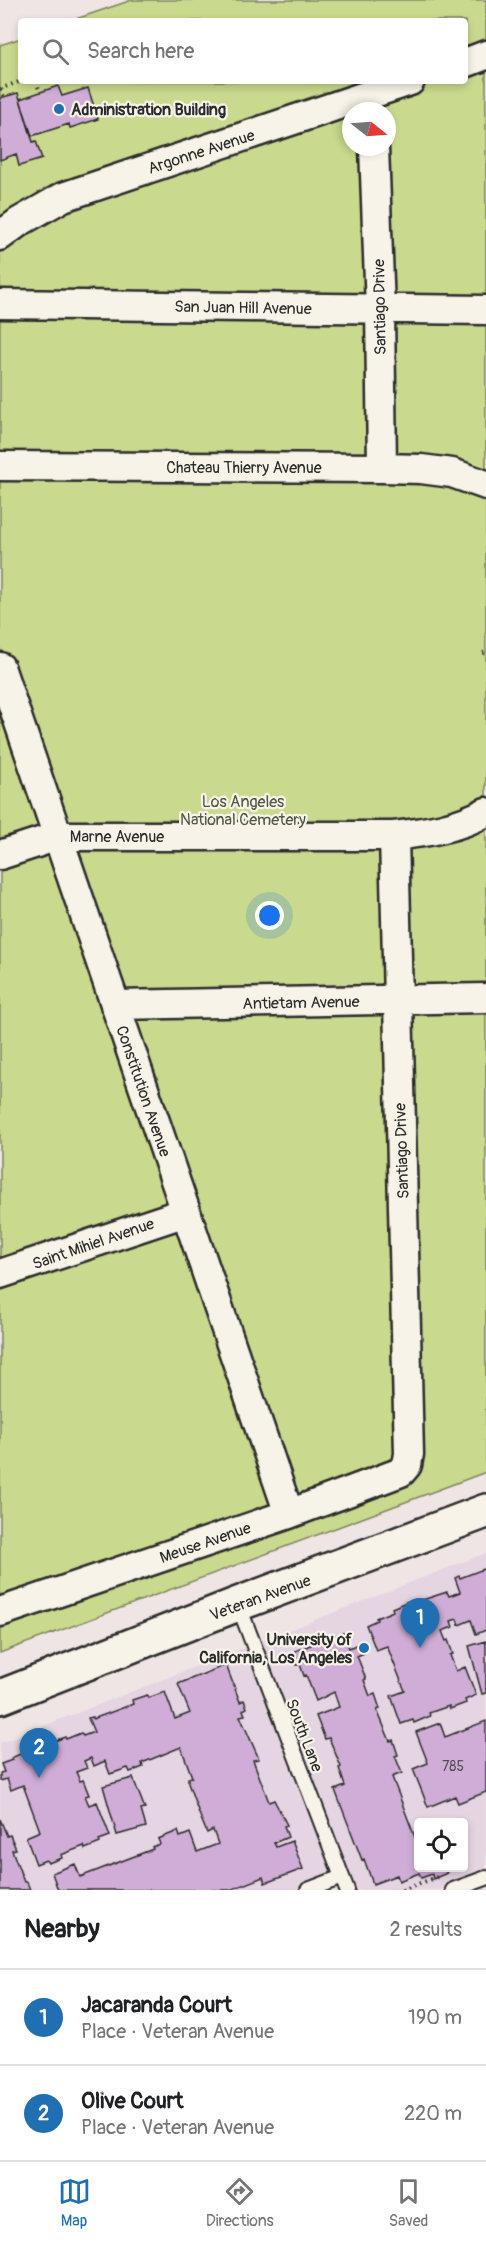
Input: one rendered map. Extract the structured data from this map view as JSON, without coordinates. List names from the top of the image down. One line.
{"streets":{"street":["Argonne Avenue","San Juan Hill Avenue","Santiago Drive","Chateau Thierry Avenue","Marne Avenue","Antietam Avenue","Constitution Avenue","Saint Mihiel Avenue","Meuse Avenue","Veteran Avenue"],"lane":["South Lane"]},"crossings":[["San Juan Hill Avenue","Santiago Drive"],["Santiago Drive","Chateau Thierry Avenue"],["Santiago Drive","Marne Avenue"],["Santiago Drive","Antietam Avenue"],["Santiago Drive","Meuse Avenue"],["Marne Avenue","Constitution Avenue"],["Antietam Avenue","Constitution Avenue"],["Constitution Avenue","Saint Mihiel Avenue"],["Constitution Avenue","Meuse Avenue"],["Veteran Avenue","South Lane"]],"parks":["Los Angeles National Cemetery"],"places":["Administration Building","University of California, Los Angeles"],"house_numbers":["785"],"north":"right","page":{"search":"Search here","pins":["1","2"],"heading":["Nearby","2 results"],"list":[{"mark":"1","name":"Jacaranda Court","note":"Place · Veteran Avenue","value":"190 m"},{"mark":"2","name":"Olive Court","note":"Place · Veteran Avenue","value":"220 m"}],"nav":["Map","Directions","Saved"]}}
